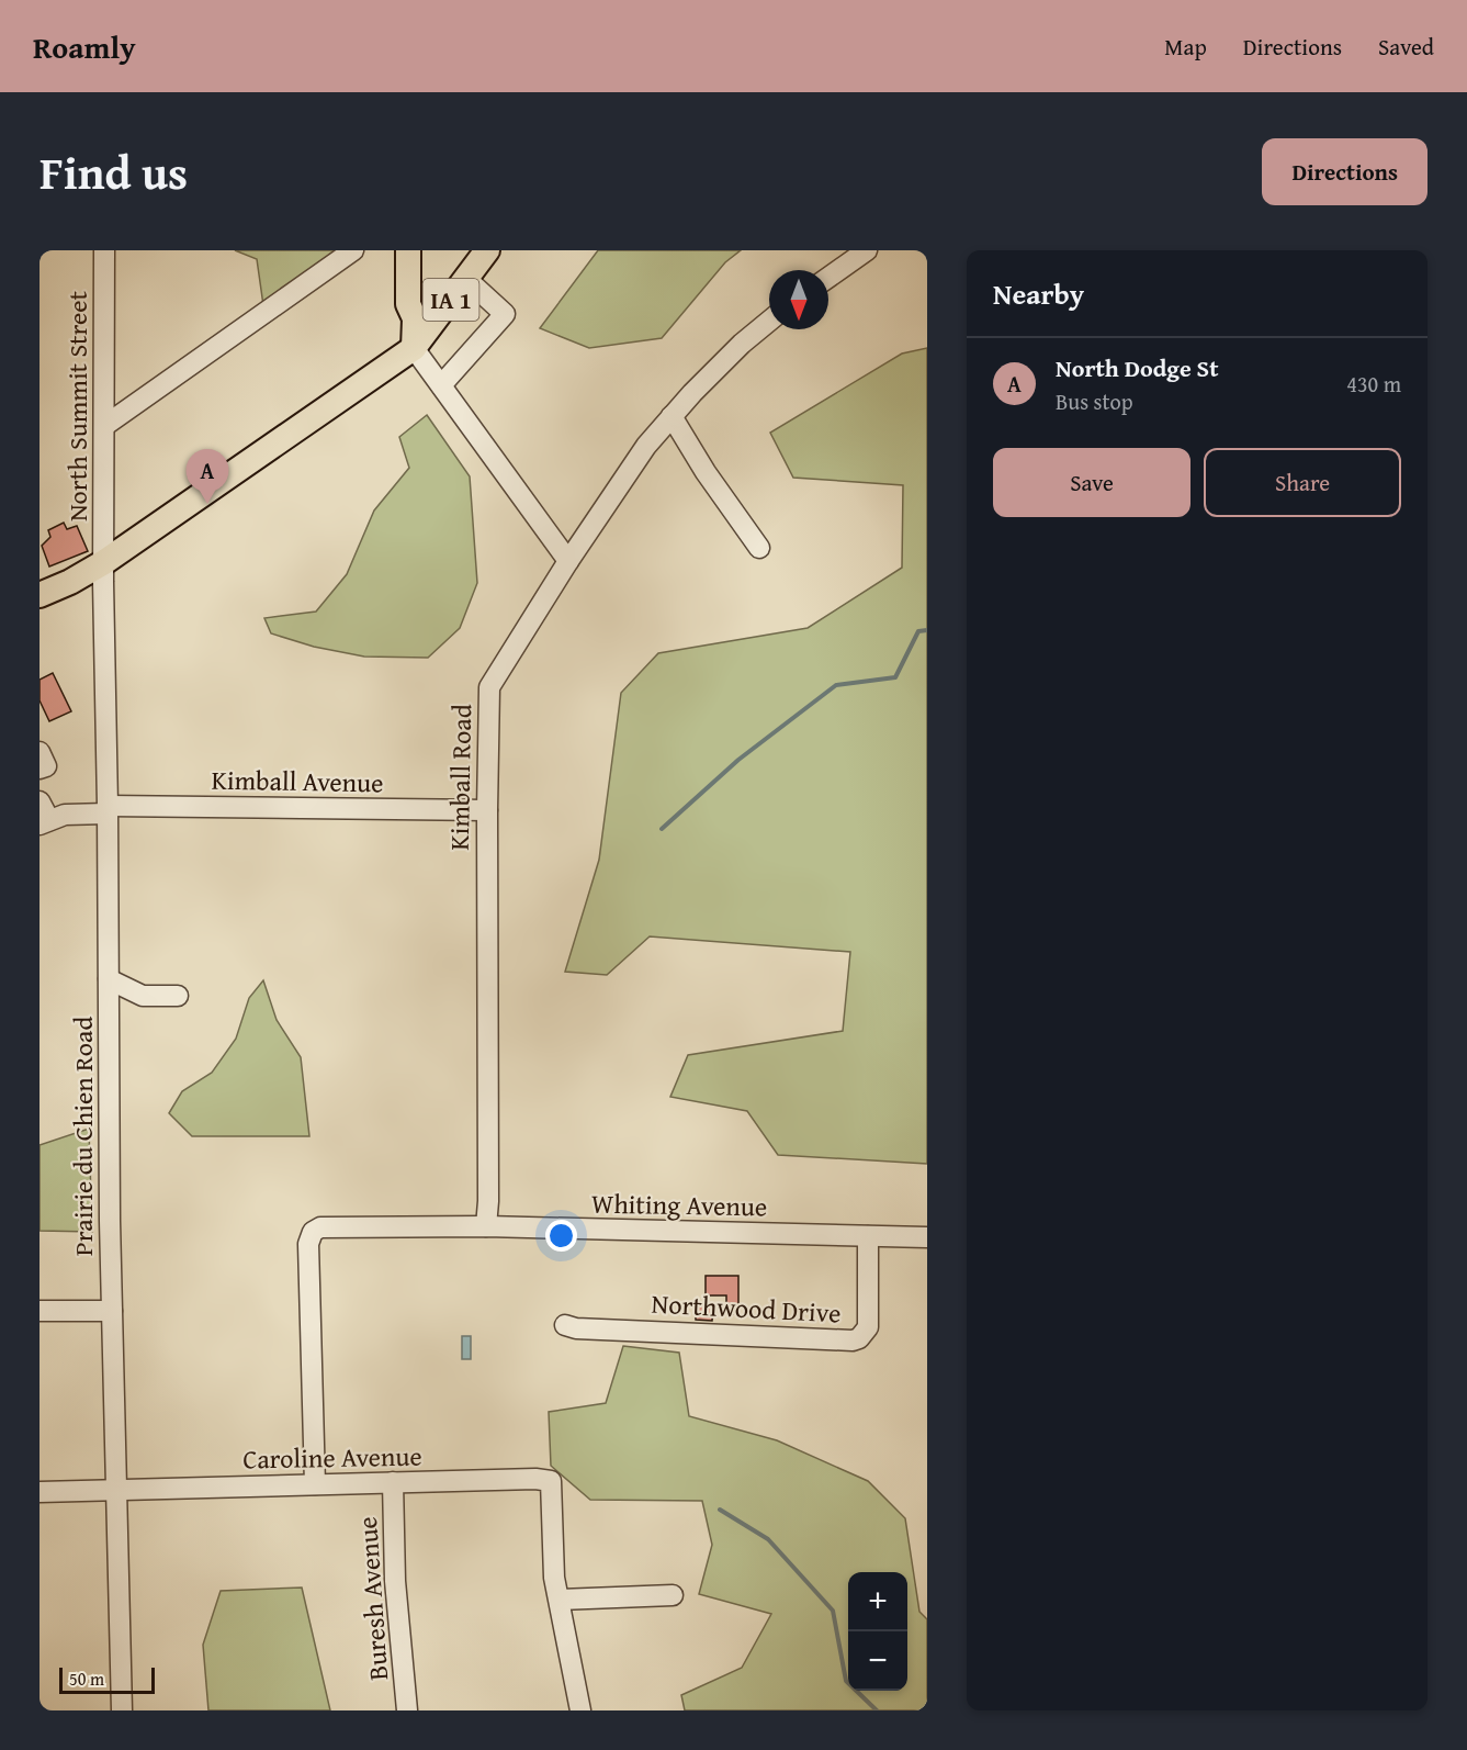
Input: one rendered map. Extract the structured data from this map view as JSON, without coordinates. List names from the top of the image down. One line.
{"streets":{"main road":["IA 1"],"street":["North Summit Street","Kimball Road","Kimball Avenue","Prairie du Chien Road","Whiting Avenue","Northwood Drive","Caroline Avenue","Buresh Avenue"]},"crossings":[["IA 1","North Summit Street"],["IA 1","Prairie du Chien Road"],["North Summit Street","Prairie du Chien Road"],["Kimball Road","Kimball Avenue"],["Kimball Road","Whiting Avenue"],["Kimball Avenue","Prairie du Chien Road"],["Prairie du Chien Road","Caroline Avenue"],["Whiting Avenue","Northwood Drive"],["Whiting Avenue","Caroline Avenue"],["Caroline Avenue","Buresh Avenue"]],"scale_bar":"50 m","north":"bottom","page":{"header":"Roamly","nav":["Map","Directions","Saved"],"title":"Find us","buttons":["Directions",["Save","Share"]],"heading":"Nearby","list":[{"mark":"A","name":"North Dodge St","note":"Bus stop","value":"430 m"}],"pins":"A","map_buttons":["+","−"],"scale":"50 m"}}
